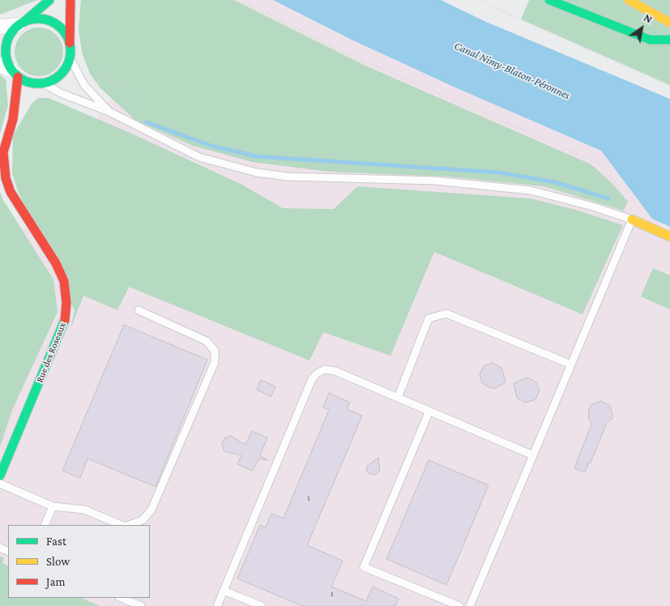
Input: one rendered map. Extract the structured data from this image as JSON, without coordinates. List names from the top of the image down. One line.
{"streets":{"street":["Rue des Roseaux"]},"water":["Canal Nimy-Blaton-Péronnes"],"house_numbers":["1","1"],"legend":["Fast","Slow","Jam"],"north":"top right"}
